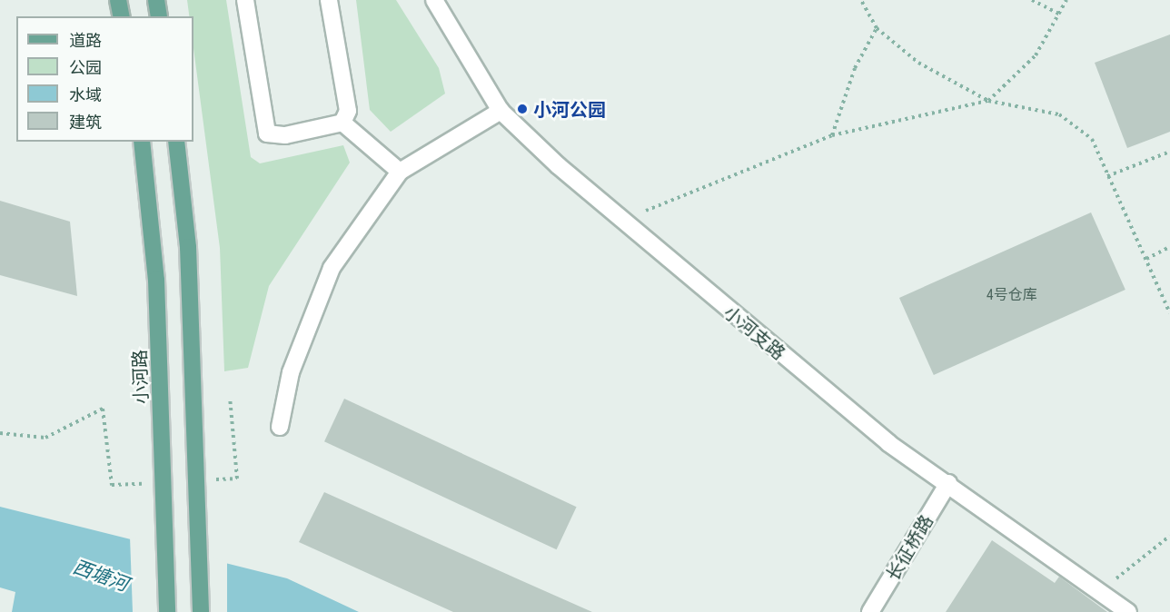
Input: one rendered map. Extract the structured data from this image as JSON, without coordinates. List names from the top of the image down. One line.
{"streets":{"main road":["小河路"],"street":["小河支路","长征桥路"]},"crossings":[["小河支路","长征桥路"]],"water":["西塘河"],"places":["小河公园"],"house_numbers":["4号仓库"],"legend":["道路","公园","水域","建筑"]}
